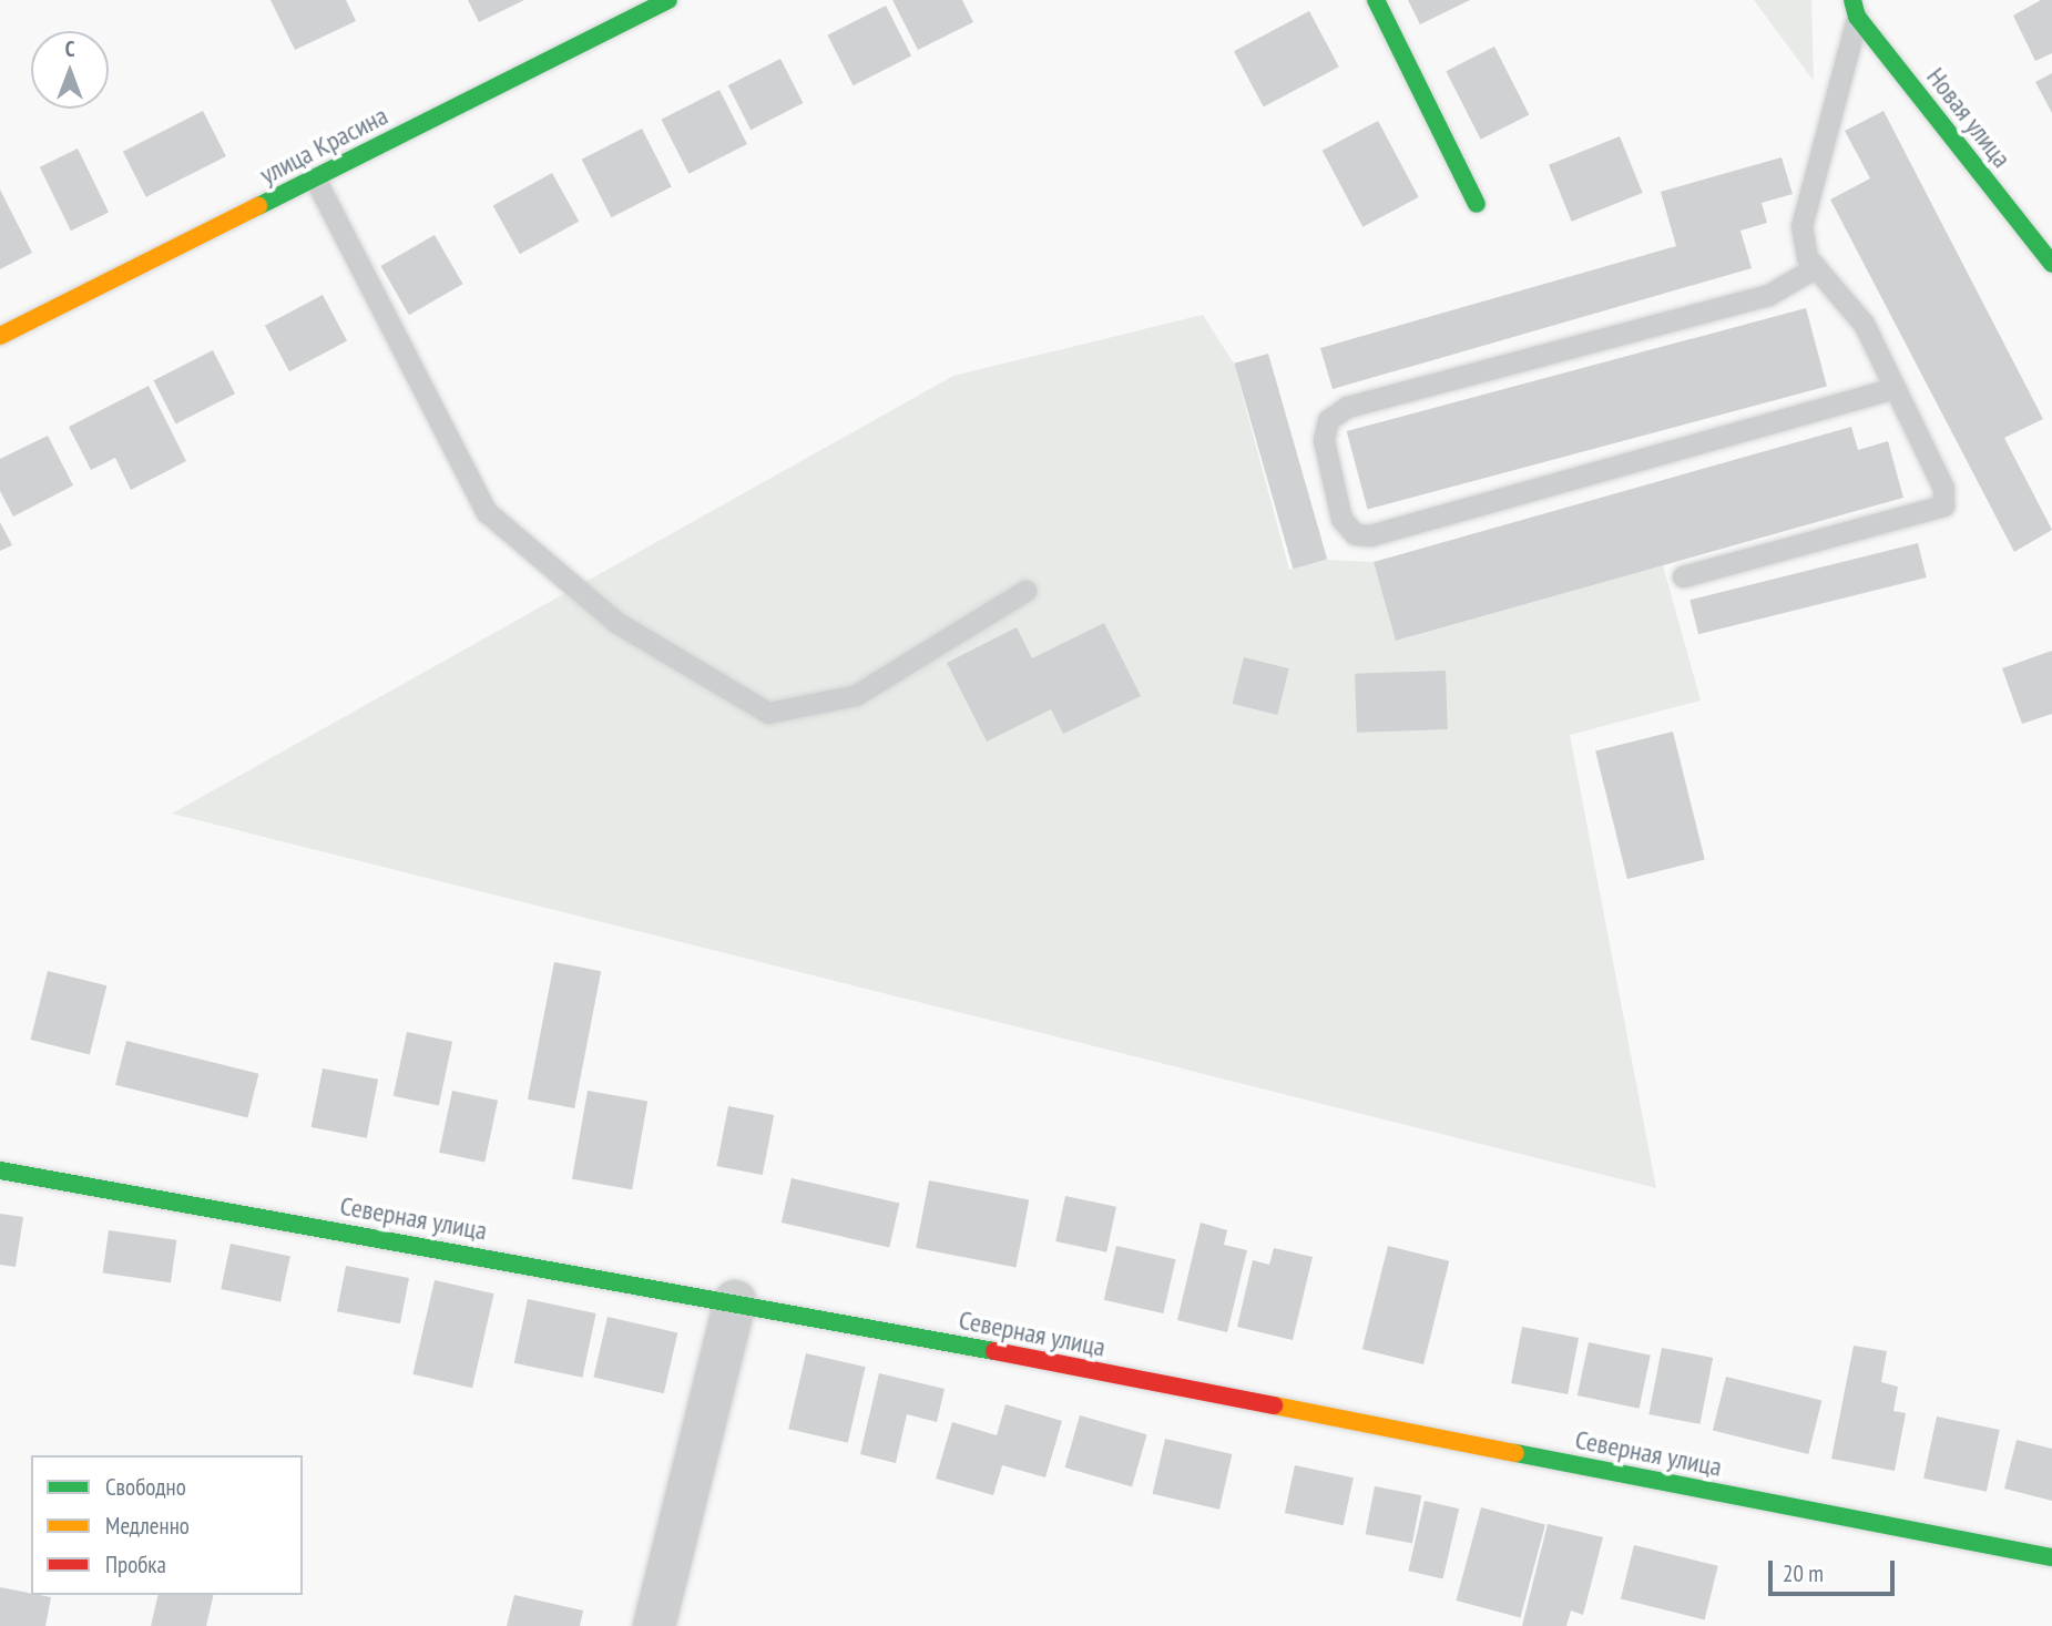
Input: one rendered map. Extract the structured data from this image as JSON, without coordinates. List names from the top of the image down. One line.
{"streets":{"street":["Новая улица","улица Красина","Северная улица"]},"legend":["Свободно","Медленно","Пробка"],"scale_bar":"20 m","north":"top"}
